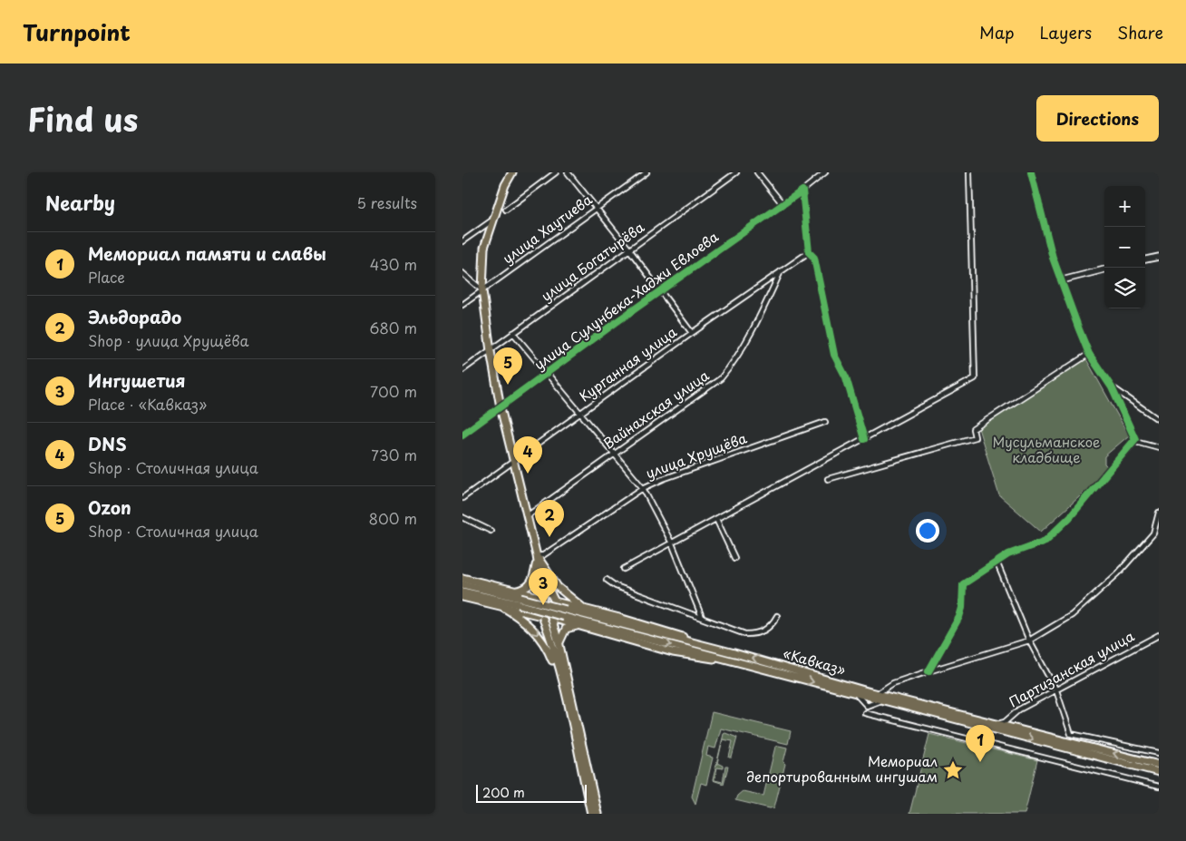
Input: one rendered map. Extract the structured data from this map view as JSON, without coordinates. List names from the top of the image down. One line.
{"streets":{"main road":["«Кавказ»"],"street":["улица Хаутиева","улица Богатырёва","улица Сулунбека-Хаджи Евлоева","Курганная улица","Вайнахская улица","улица Хрущёва","Партизанская улица"]},"crossings":[["Курганная улица","Вайнахская улица"],["«Кавказ»","Партизанская улица"]],"parks":["Мусульманское кладбище"],"places":{"place":["Мемориал депортированным ингушам"]},"scale_bar":"200 m","page":{"header":"Turnpoint","nav":["Map","Layers","Share"],"title":"Find us","buttons":"Directions","heading":["Nearby","5 results"],"map_buttons":["+","−"],"list":[{"mark":"1","name":"Мемориал памяти и славы","note":"Place","value":"430 m"},{"mark":"2","name":"Эльдорадо","note":"Shop · улица Хрущёва","value":"680 m"},{"mark":"3","name":"Ингушетия","note":"Place · «Кавказ»","value":"700 m"},{"mark":"4","name":"DNS","note":"Shop · Столичная улица","value":"730 m"},{"mark":"5","name":"Ozon","note":"Shop · Столичная улица","value":"800 m"}],"pins":["5","4","2","3","1"],"scale":"200 m"}}
